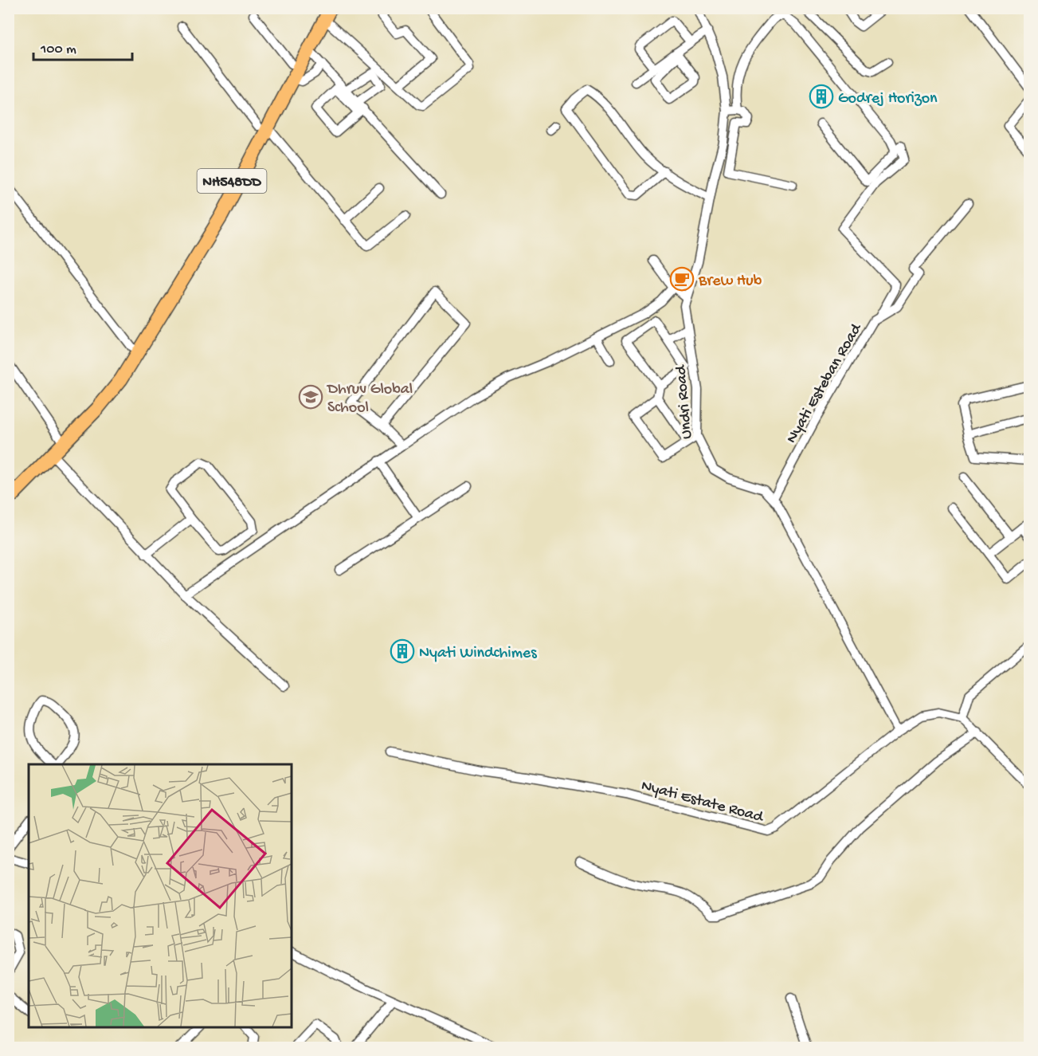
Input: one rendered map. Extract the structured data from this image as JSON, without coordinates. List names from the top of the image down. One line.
{"streets":{"highway":["NH548DD"],"street":["Nyati Esteban Road","Undri Road","Nyati Estate Road"]},"crossings":[["Nyati Esteban Road","Undri Road"]],"places":{"building":["Godrej Horizon","Nyati Windchimes"],"cafe":["Brew Hub"],"school or university":["Dhruv Global School"]},"scale_bar":"100 m"}
